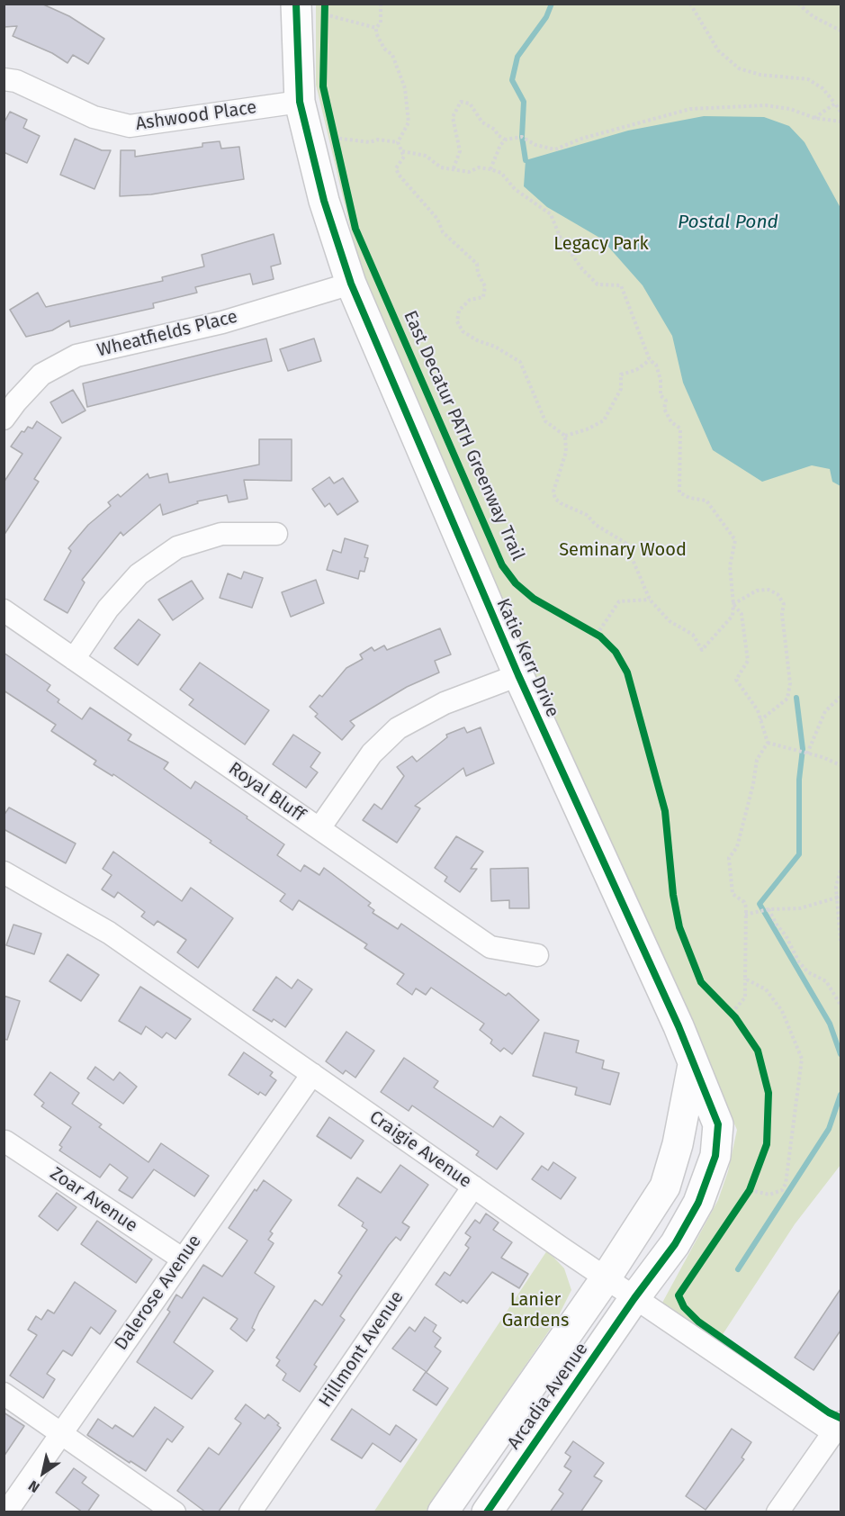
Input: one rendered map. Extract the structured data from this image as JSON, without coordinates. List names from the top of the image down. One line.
{"streets":{"street":["Ashwood Place","Wheatfields Place","Katie Kerr Drive","Royal Bluff","Craigie Avenue","Zoar Avenue","Dalerose Avenue","Hillmont Avenue","Arcadia Avenue"],"cycle path":["East Decatur PATH Greenway Trail"]},"crossings":[["Ashwood Place","Katie Kerr Drive"],["Wheatfields Place","Katie Kerr Drive"],["Katie Kerr Drive","Craigie Avenue"],["Katie Kerr Drive","Arcadia Avenue"],["Craigie Avenue","Dalerose Avenue"],["Craigie Avenue","Hillmont Avenue"],["Craigie Avenue","Arcadia Avenue"],["Zoar Avenue","Dalerose Avenue"]],"water":["Postal Pond"],"parks":["Legacy Park","Seminary Wood","Lanier Gardens"],"north":"bottom left"}
